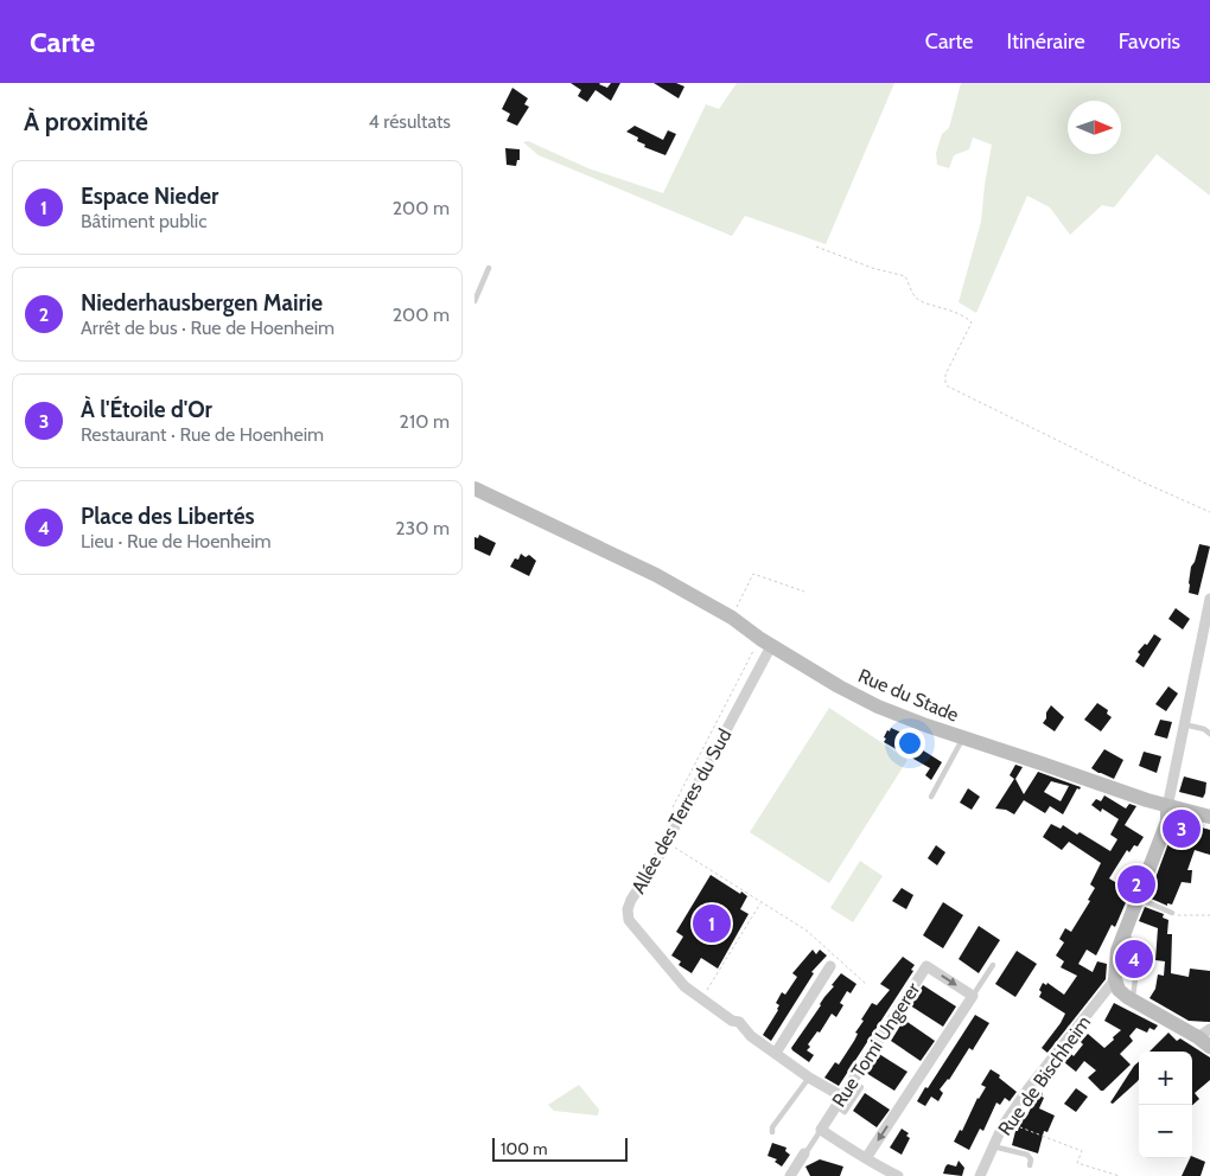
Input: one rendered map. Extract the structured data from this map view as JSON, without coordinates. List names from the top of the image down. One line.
{"streets":{"street":["Rue du Stade","Allée des Terres du Sud","Rue Tomi Ungerer","Rue de Bischheim"]},"crossings":[["Rue du Stade","Allée des Terres du Sud"],["Allée des Terres du Sud","Rue Tomi Ungerer"]],"scale_bar":"100 m","north":"right","page":{"header":"Carte","nav":["Carte","Itinéraire","Favoris"],"heading":["À proximité","4 résultats"],"list":[{"mark":"1","name":"Espace Nieder","note":"Bâtiment public","value":"200 m"},{"mark":"2","name":"Niederhausbergen Mairie","note":"Arrêt de bus · Rue de Hoenheim","value":"200 m"},{"mark":"3","name":"À l'Étoile d'Or","note":"Restaurant · Rue de Hoenheim","value":"210 m"},{"mark":"4","name":"Place des Libertés","note":"Lieu · Rue de Hoenheim","value":"230 m"}],"pins":["3","2","1","4"],"map_buttons":["+","−"],"scale":"100 m"}}
